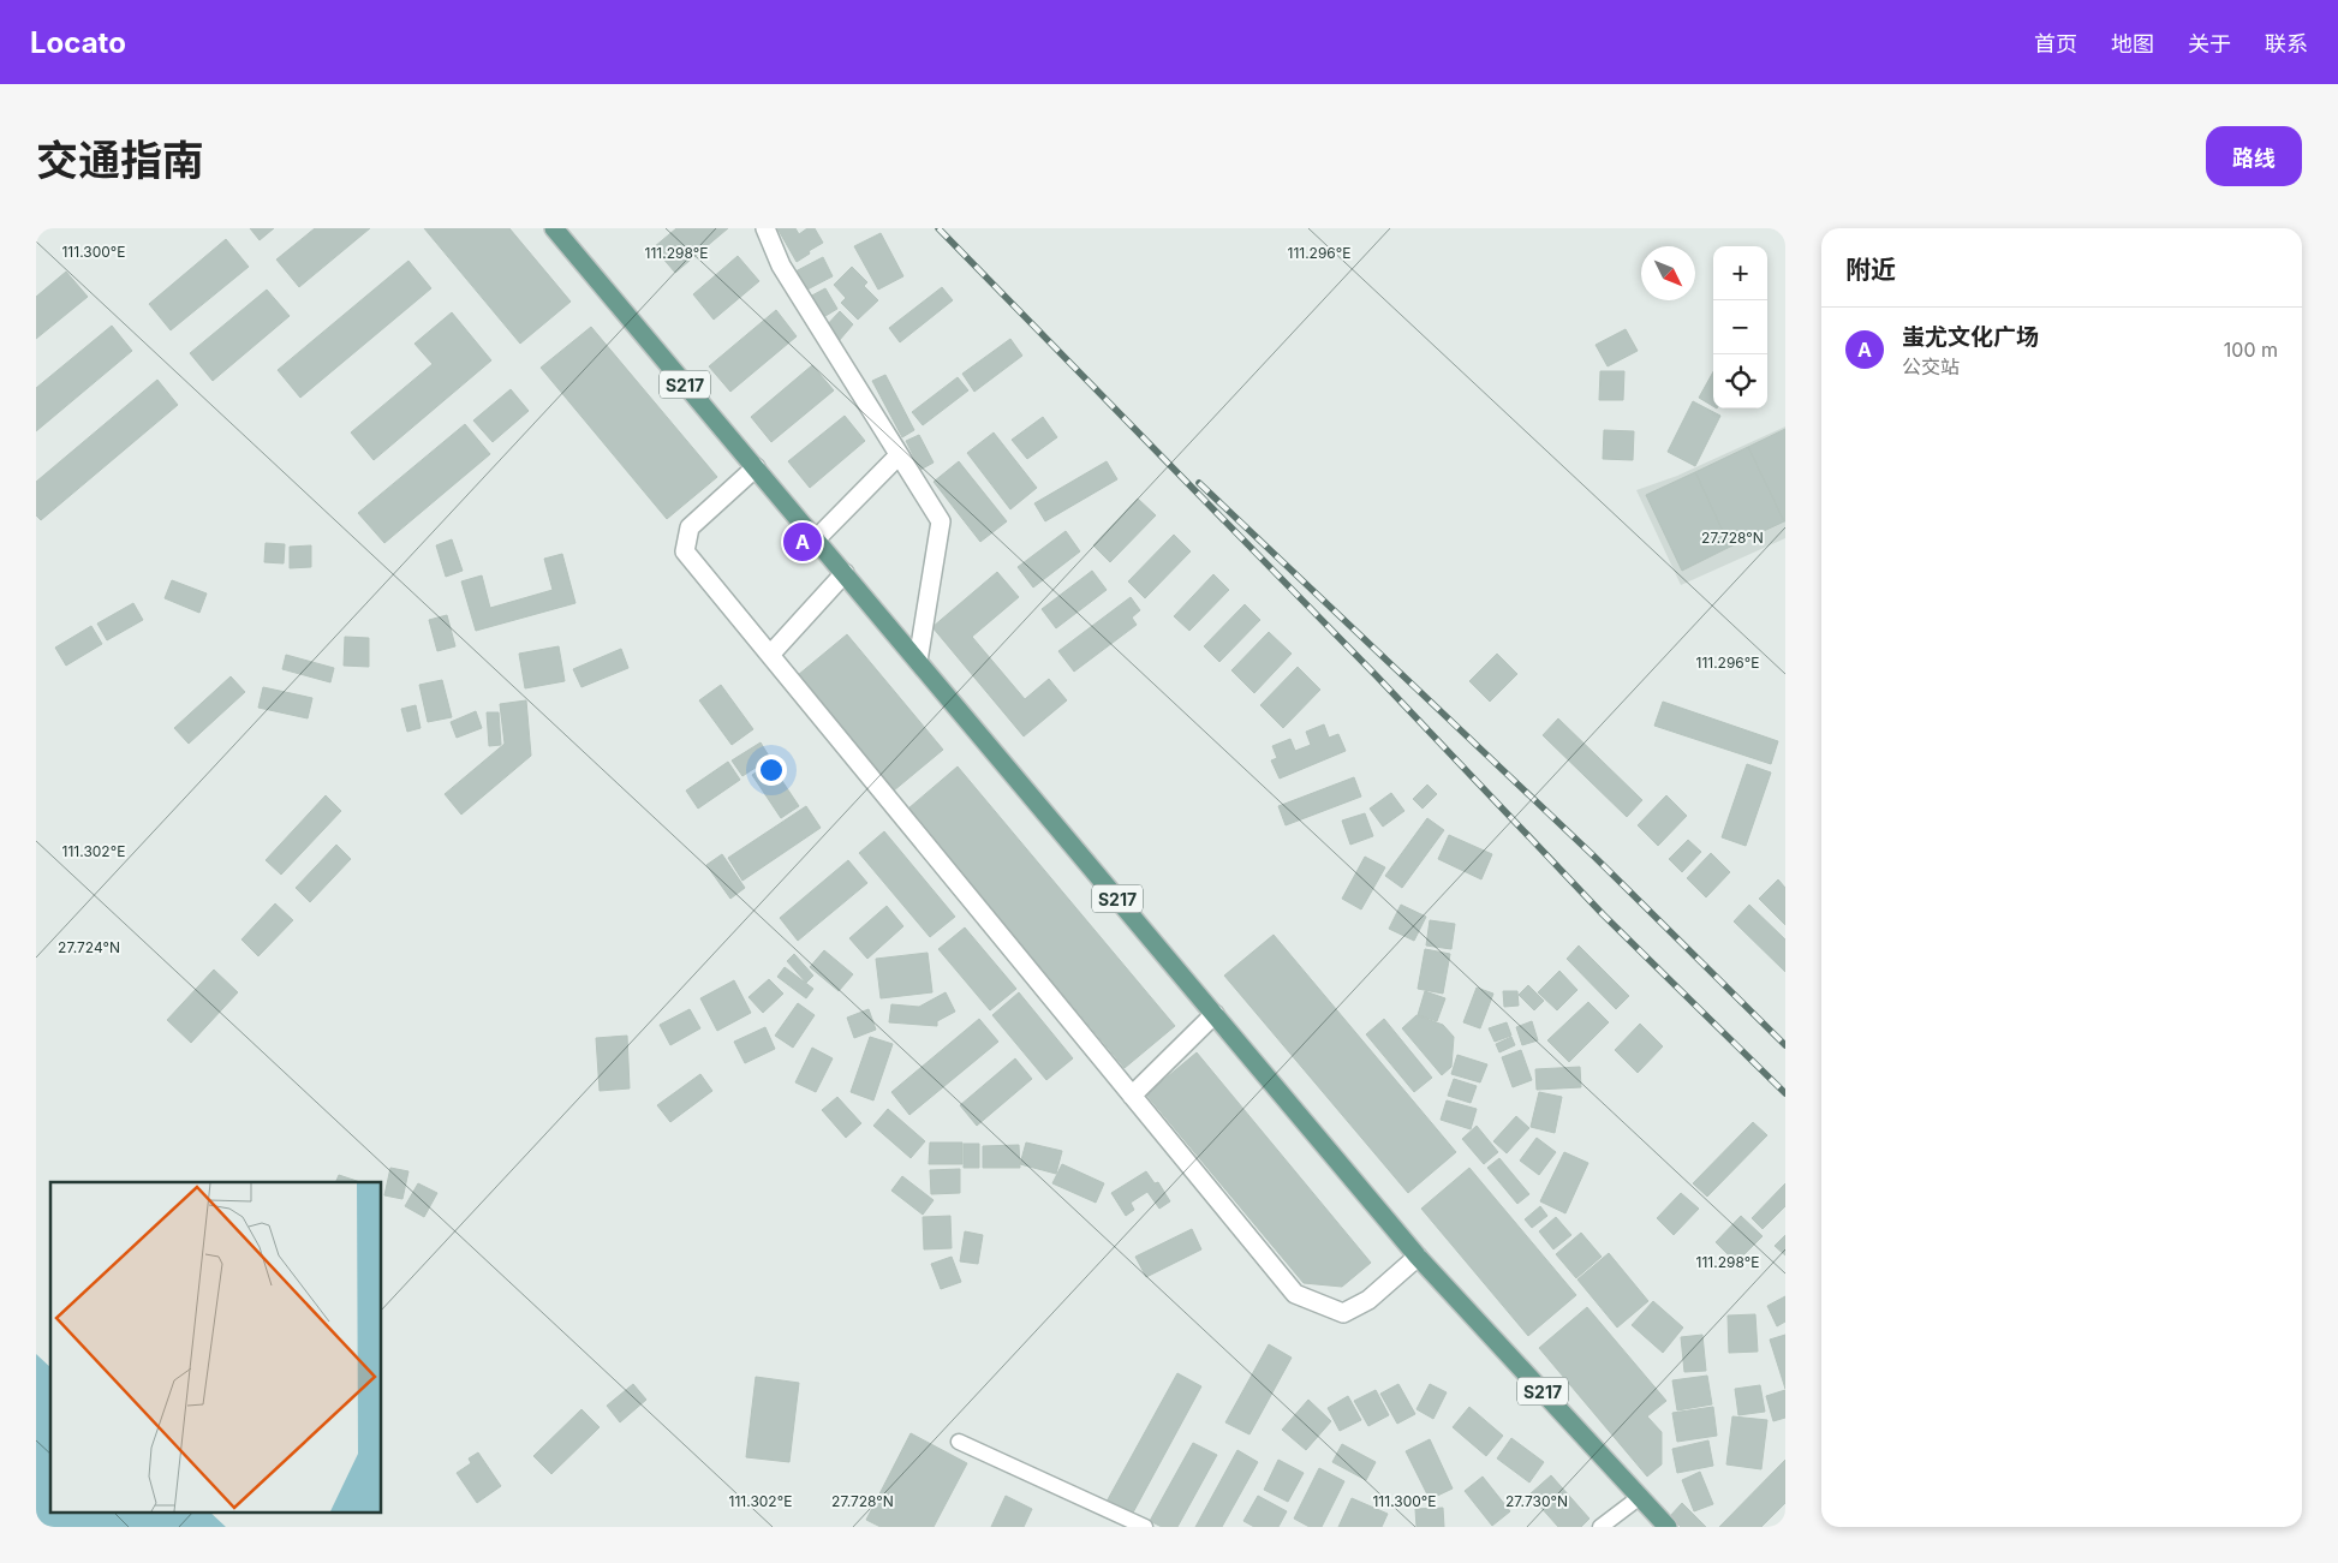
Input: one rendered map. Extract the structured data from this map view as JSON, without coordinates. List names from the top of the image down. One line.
{"streets":{"main road":["S217"]},"north":"bottom right","page":{"header":"Locato","nav":["首页","地图","关于","联系"],"title":"交通指南","buttons":"路线","heading":"附近","map_buttons":["+","−"],"list":[{"mark":"A","name":"蚩尤文化广场","note":"公交站","value":"100 m"}],"pins":"A"},"coordinates":["111.300°E","111.298°E","111.296°E","27.728°N","111.302°E","27.724°N","27.730°N"]}
